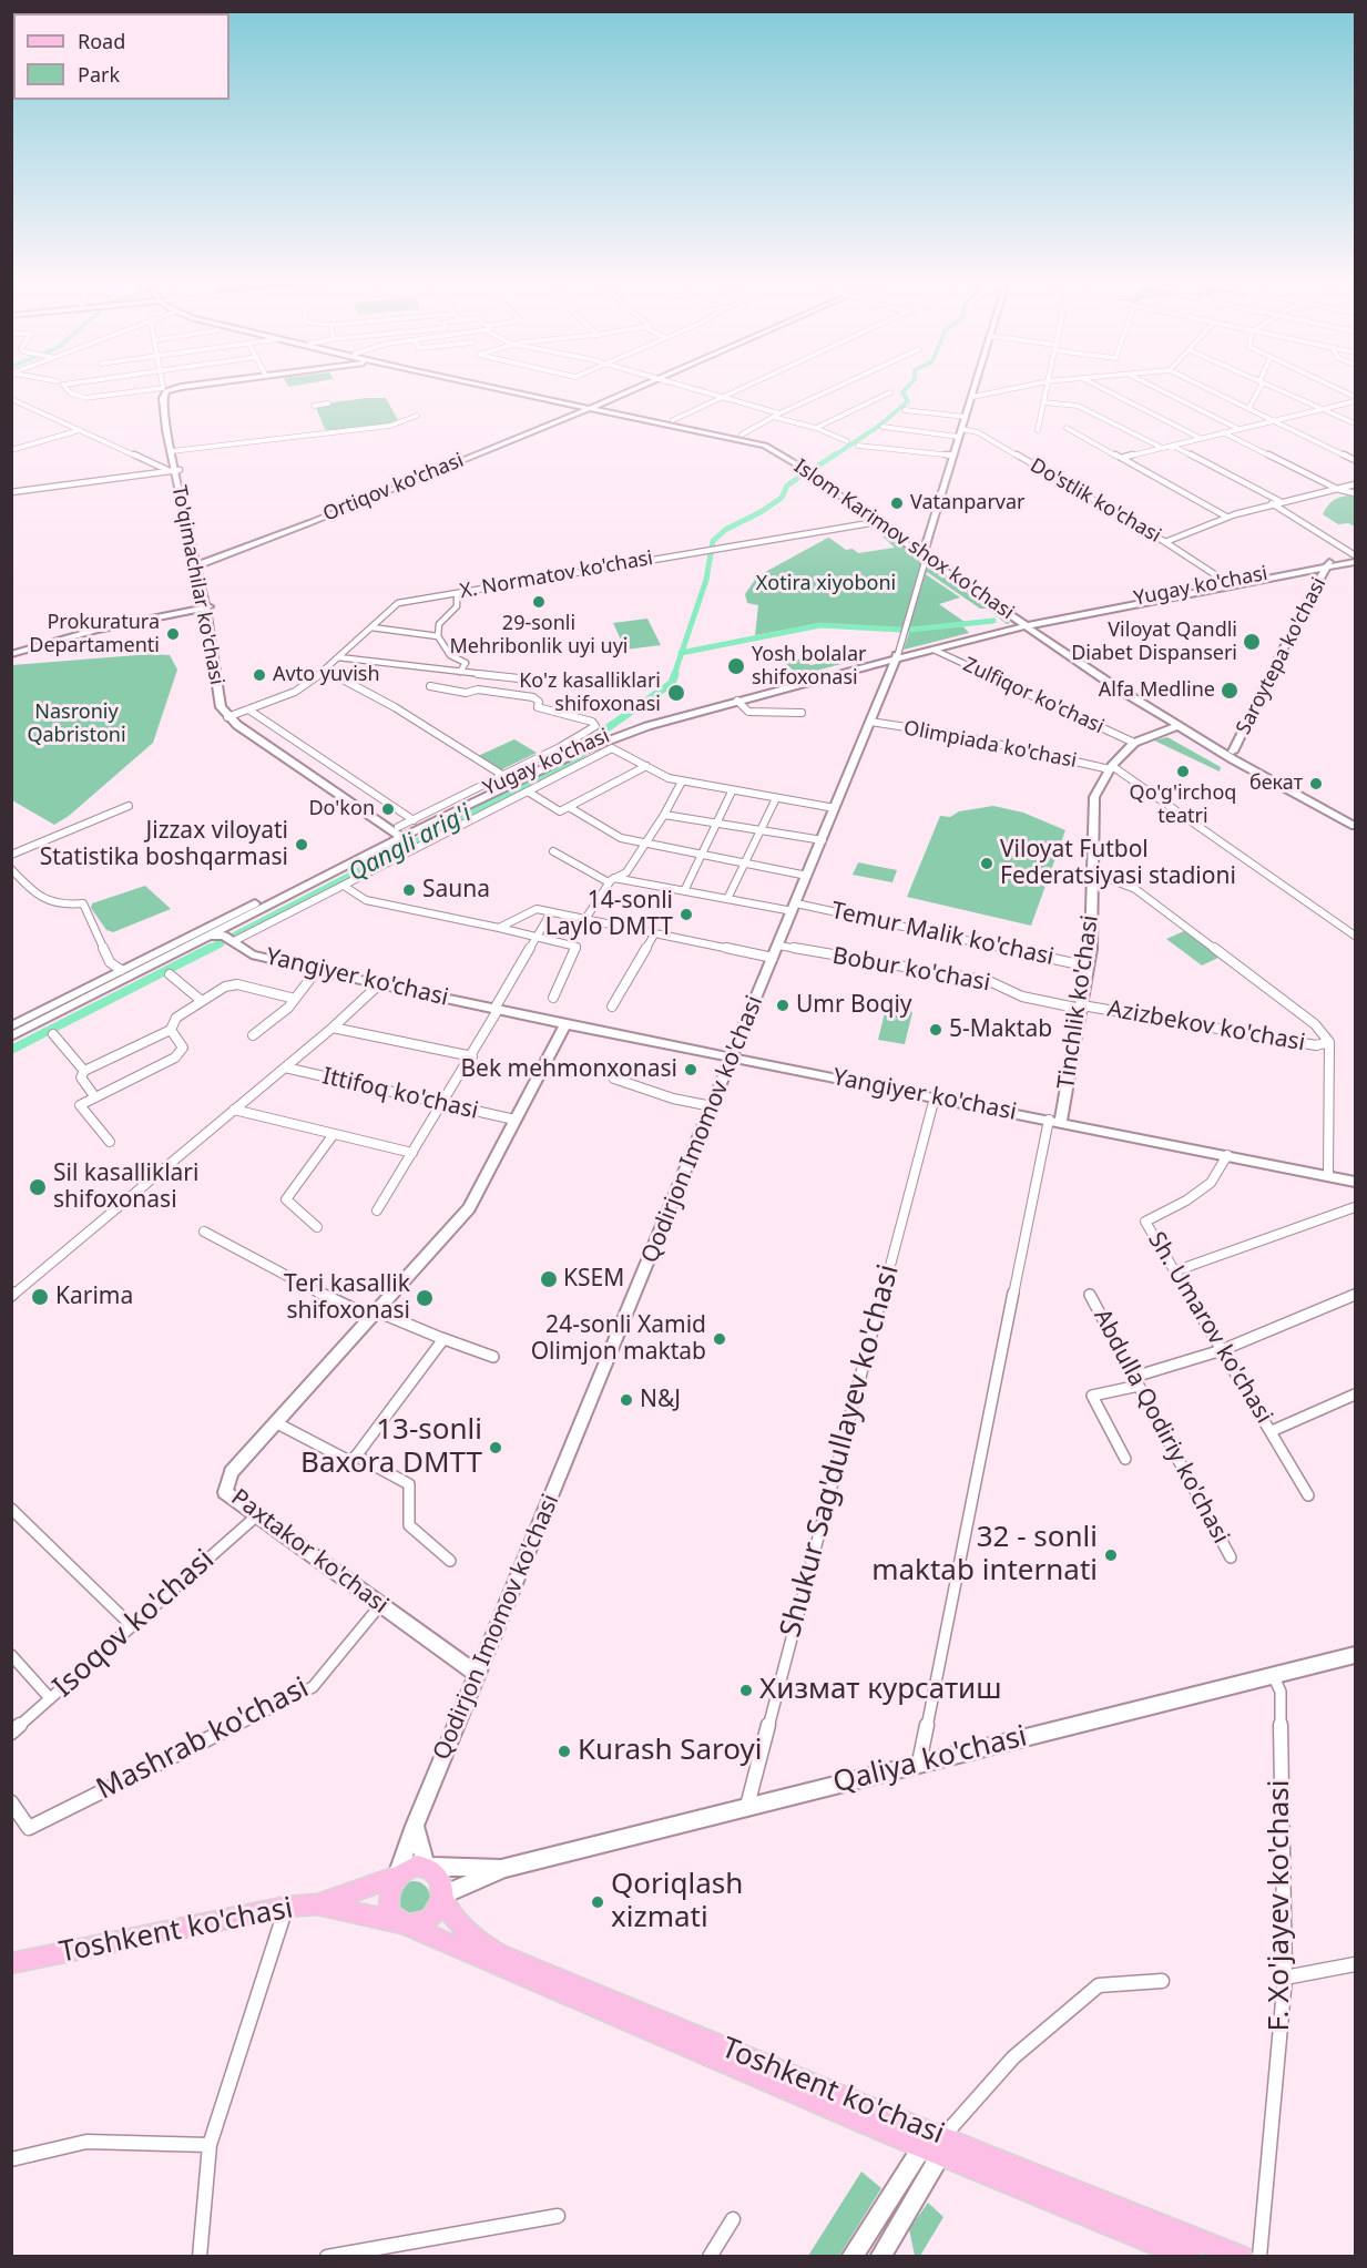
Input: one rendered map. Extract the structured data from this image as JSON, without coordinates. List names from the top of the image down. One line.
{"streets":{"main road":["Ortiqov ko'chasi","Islom Karimov shox ko'chasi","To'qimachilar ko'chasi","Yugay ko'chasi","Saroytepa ko'chasi","Yangiyer ko'chasi","Tinchlik ko'chasi","Qodirjon Imomov ko'chasi","Paxtakor ko'chasi","Qaliya ko'chasi","Toshkent ko'chasi"],"street":["Do'stlik ko'chasi","X. Normatov ko'chasi","Zulfiqor ko'chasi","Olimpiada ko'chasi","Temur Malik ko'chasi","Bobur ko'chasi","Azizbekov ko'chasi","Ittifoq ko'chasi","Sh. Umarov ko'chasi","Abdulla Qodiriy ko'chasi","Shukur Sag'dullayev ko'chasi","Isoqov ko'chasi","Mashrab ko'chasi","F. Xo'jayev ko'chasi"]},"crossings":[["Ortiqov ko'chasi","Islom Karimov shox ko'chasi"],["Ortiqov ko'chasi","To'qimachilar ko'chasi"],["Do'stlik ko'chasi","Yugay ko'chasi"],["Islom Karimov shox ko'chasi","X. Normatov ko'chasi"],["Islom Karimov shox ko'chasi","Yugay ko'chasi"],["Islom Karimov shox ko'chasi","Saroytepa ko'chasi"],["Islom Karimov shox ko'chasi","Tinchlik ko'chasi"],["X. Normatov ko'chasi","To'qimachilar ko'chasi"],["To'qimachilar ko'chasi","Yugay ko'chasi"],["Yugay ko'chasi","Saroytepa ko'chasi"],["Yugay ko'chasi","Zulfiqor ko'chasi"],["Yugay ko'chasi","Yangiyer ko'chasi"],["Yugay ko'chasi","Qodirjon Imomov ko'chasi"],["Zulfiqor ko'chasi","Tinchlik ko'chasi"],["Olimpiada ko'chasi","Tinchlik ko'chasi"],["Olimpiada ko'chasi","Qodirjon Imomov ko'chasi"],["Temur Malik ko'chasi","Tinchlik ko'chasi"],["Temur Malik ko'chasi","Qodirjon Imomov ko'chasi"],["Bobur ko'chasi","Tinchlik ko'chasi"],["Bobur ko'chasi","Azizbekov ko'chasi"],["Bobur ko'chasi","Qodirjon Imomov ko'chasi"],["Yangiyer ko'chasi","Tinchlik ko'chasi"],["Yangiyer ko'chasi","Azizbekov ko'chasi"],["Yangiyer ko'chasi","Qodirjon Imomov ko'chasi"],["Yangiyer ko'chasi","Sh. Umarov ko'chasi"],["Yangiyer ko'chasi","Shukur Sag'dullayev ko'chasi"],["Yangiyer ko'chasi","Paxtakor ko'chasi"],["Tinchlik ko'chasi","Azizbekov ko'chasi"],["Ittifoq ko'chasi","Paxtakor ko'chasi"],["Qodirjon Imomov ko'chasi","Paxtakor ko'chasi"],["Qodirjon Imomov ko'chasi","Toshkent ko'chasi"],["Shukur Sag'dullayev ko'chasi","Qaliya ko'chasi"],["Paxtakor ko'chasi","Isoqov ko'chasi"],["Paxtakor ko'chasi","Mashrab ko'chasi"],["Qaliya ko'chasi","F. Xo'jayev ko'chasi"]],"water":["Qangli arig'i"],"parks":["Xotira xiyoboni","Nasroniy Qabristoni"],"places":["Vatanparvar","29-sonli Mehribonlik uyi uyi","Prokuratura Departamenti","Viloyat Qandli Diabet Dispanseri","Yosh bolalar shifoxonasi","Avto yuvish","Alfa Medline","Ko'z kasalliklari shifoxonasi","Qo'g'irchoq teatri","бекат","Do'kon","Jizzax viloyati Statistika boshqarmasi","Viloyat Futbol Federatsiyasi stadioni","Sauna","14-sonli Laylo DMTT","Umr Boqiy","5-Maktab","Bek mehmonxonasi","Sil kasalliklari shifoxonasi","KSEM","Karima","Teri kasallik shifoxonasi","24-sonli Xamid Olimjon maktab","N&J","13-sonli Baxora DMTT","32 - sonli maktab internati","Хизмат курсатиш","Kurash Saroyi","Qoriqlash xizmati"],"legend":["Road","Park"]}
